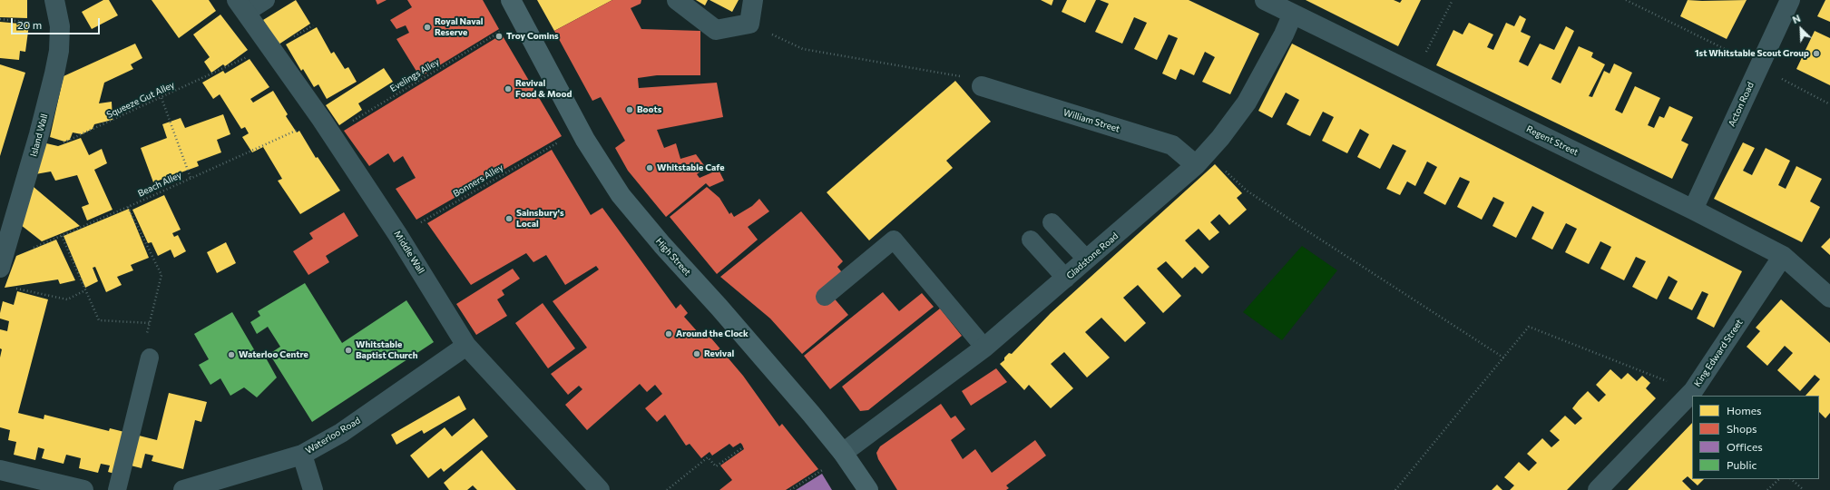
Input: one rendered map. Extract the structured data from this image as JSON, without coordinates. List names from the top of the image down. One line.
{"streets":{"main road":["High Street"],"street":["Acton Road","William Street","Island Wall","Regent Street","Middle Wall","Gladstone Road","King Edward Street","Waterloo Road"],"path":["Evelings Alley","Squeeze Gut Alley","Bonners Alley","Beach Alley"]},"crossings":[["Evelings Alley","Beach Alley"],["Evelings Alley","Middle Wall"],["Squeeze Gut Alley","Island Wall"],["Acton Road","Regent Street"],["William Street","Gladstone Road"],["Island Wall","Beach Alley"],["Regent Street","Gladstone Road"],["Regent Street","King Edward Street"],["Bonners Alley","Middle Wall"],["Beach Alley","Middle Wall"],["Middle Wall","Waterloo Road"],["Gladstone Road","High Street"]],"places":["Royal Naval Reserve","Troy Comins","1st Whitstable Scout Group","Revival Food & Mood","Boots","Whitstable Cafe","Sainsbury's Local","Around the Clock","Whitstable Baptist Church","Revival","Waterloo Centre"],"legend":["Homes","Shops","Offices","Public"],"scale_bar":"20 m","north":"top left"}
